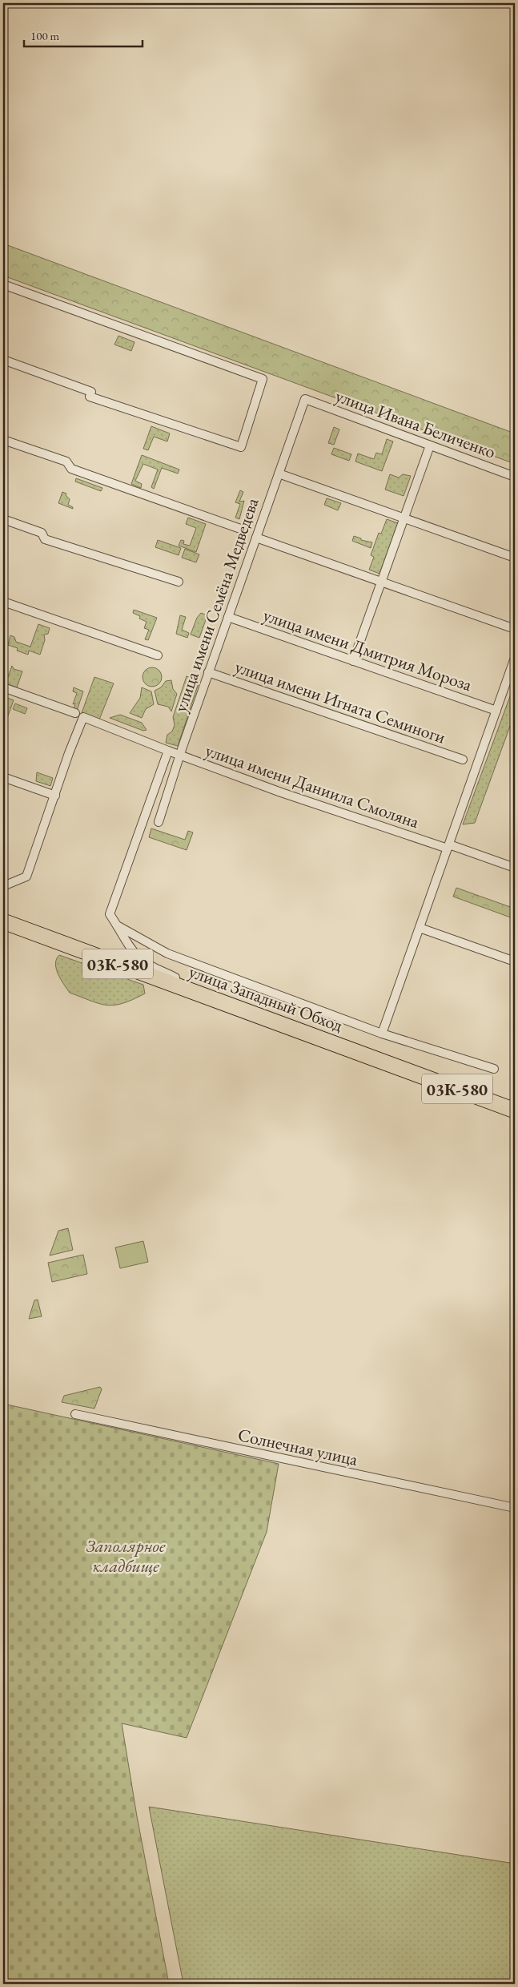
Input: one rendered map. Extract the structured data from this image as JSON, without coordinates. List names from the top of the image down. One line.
{"streets":{"highway":["03К-580","улица Западный Обход"],"street":["улица Ивана Беличенко","улица имени Семёна Медведева","улица имени Дмитрия Мороза","улица имени Игната Семиноги","улица имени Даниила Смоляна","Солнечная улица"]},"crossings":[["улица Ивана Беличенко","улица имени Семёна Медведева"],["улица имени Семёна Медведева","улица имени Дмитрия Мороза"],["улица имени Семёна Медведева","улица имени Игната Семиноги"],["улица имени Семёна Медведева","улица имени Даниила Смоляна"]],"parks":["Заполярное кладбище"],"scale_bar":"100 m"}
